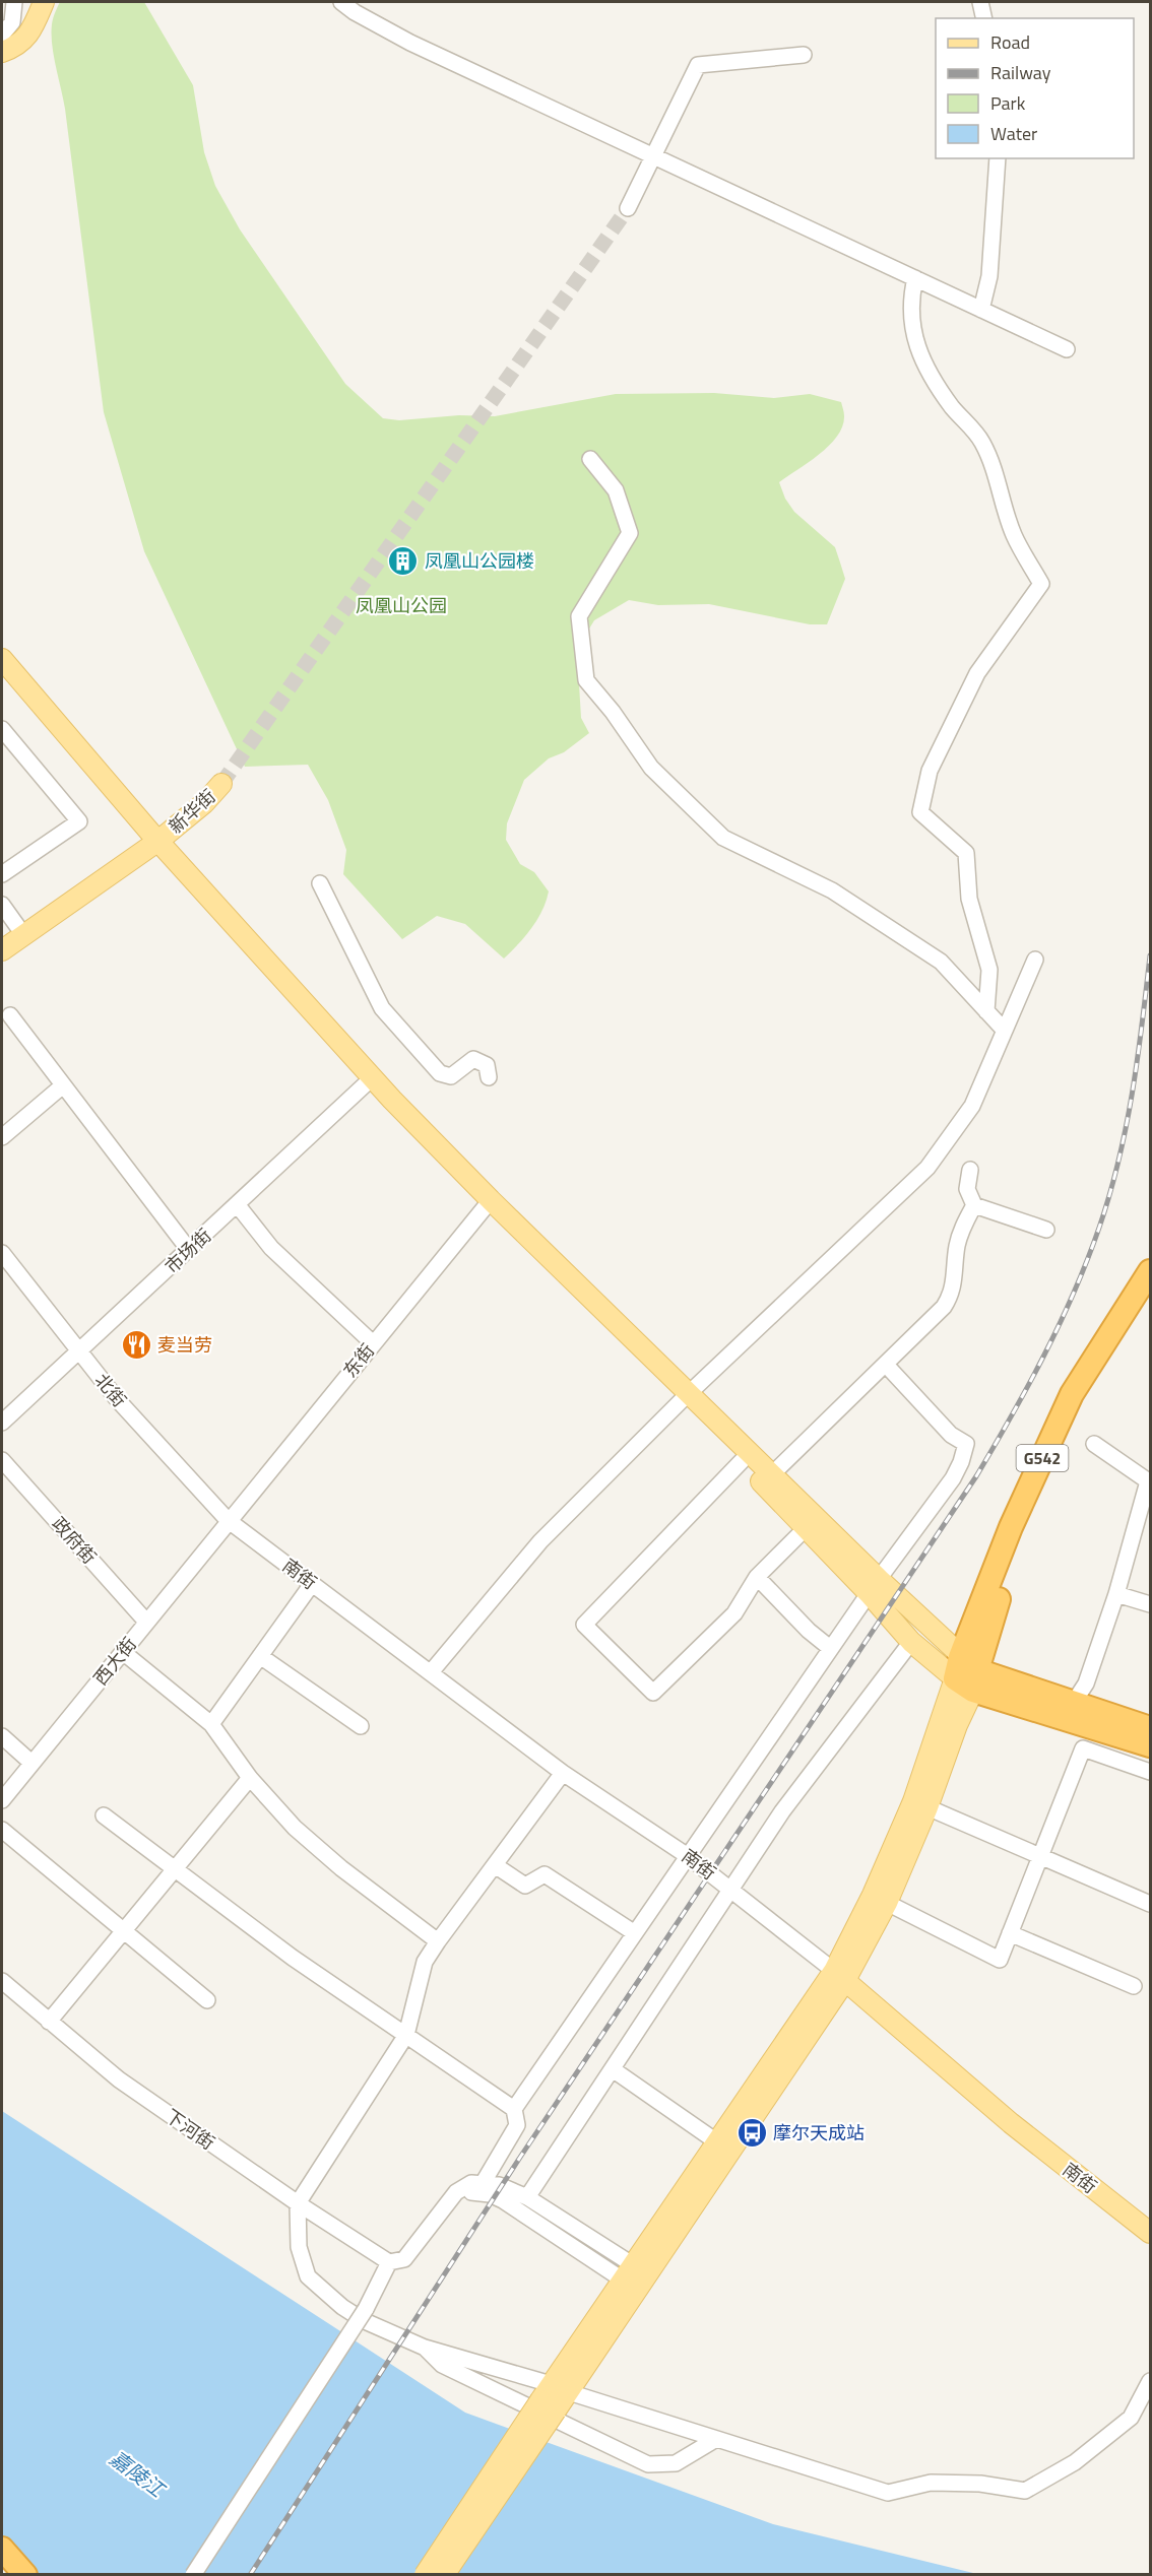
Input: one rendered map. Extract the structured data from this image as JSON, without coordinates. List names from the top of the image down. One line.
{"streets":{"highway":["G542"],"main road":["南街"],"street":["市场街","东街","北街","政府街","西大街","下河街"]},"crossings":[["市场街","北街"],["东街","北街"],["东街","南街"],["东街","西大街"],["北街","南街"],["北街","西大街"],["政府街","西大街"],["南街","西大街"]],"water":["嘉陵江"],"parks":["凤凰山公园"],"places":{"building":["凤凰山公园楼"],"restaurant":["麦当劳"],"bus stop":["摩尔天成站"]},"legend":["Road","Railway","Park","Water"]}
